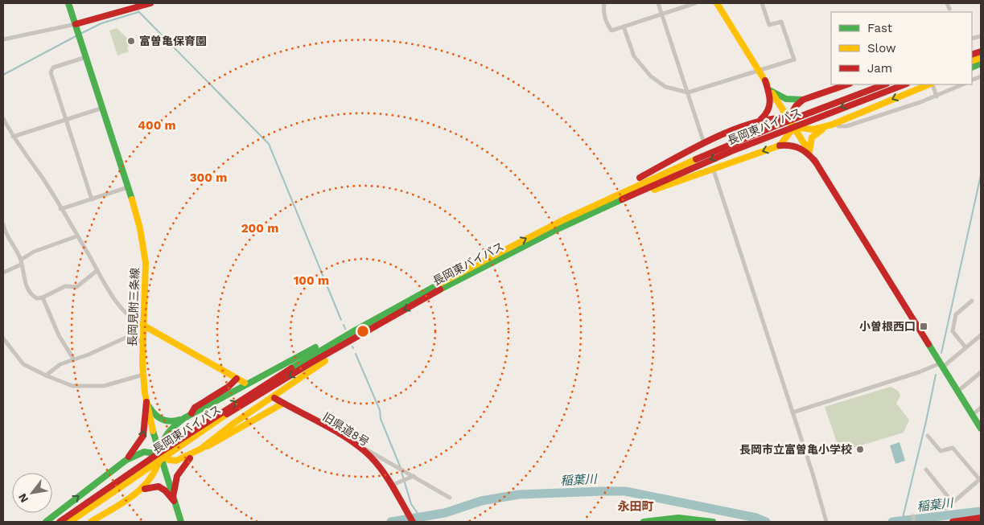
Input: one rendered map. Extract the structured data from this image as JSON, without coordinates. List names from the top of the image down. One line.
{"streets":{"main road":["長岡東バイパス","長岡見附三条線","旧県道8号"]},"districts":["永田町"],"water":["稲葉川"],"places":{"other":["富曽亀保育園","長岡市立富曽亀小学校"],"transit":["小曽根西口"]},"legend":["Fast","Slow","Jam"],"north":"bottom left","rings":["400 m","300 m","200 m","100 m"]}
